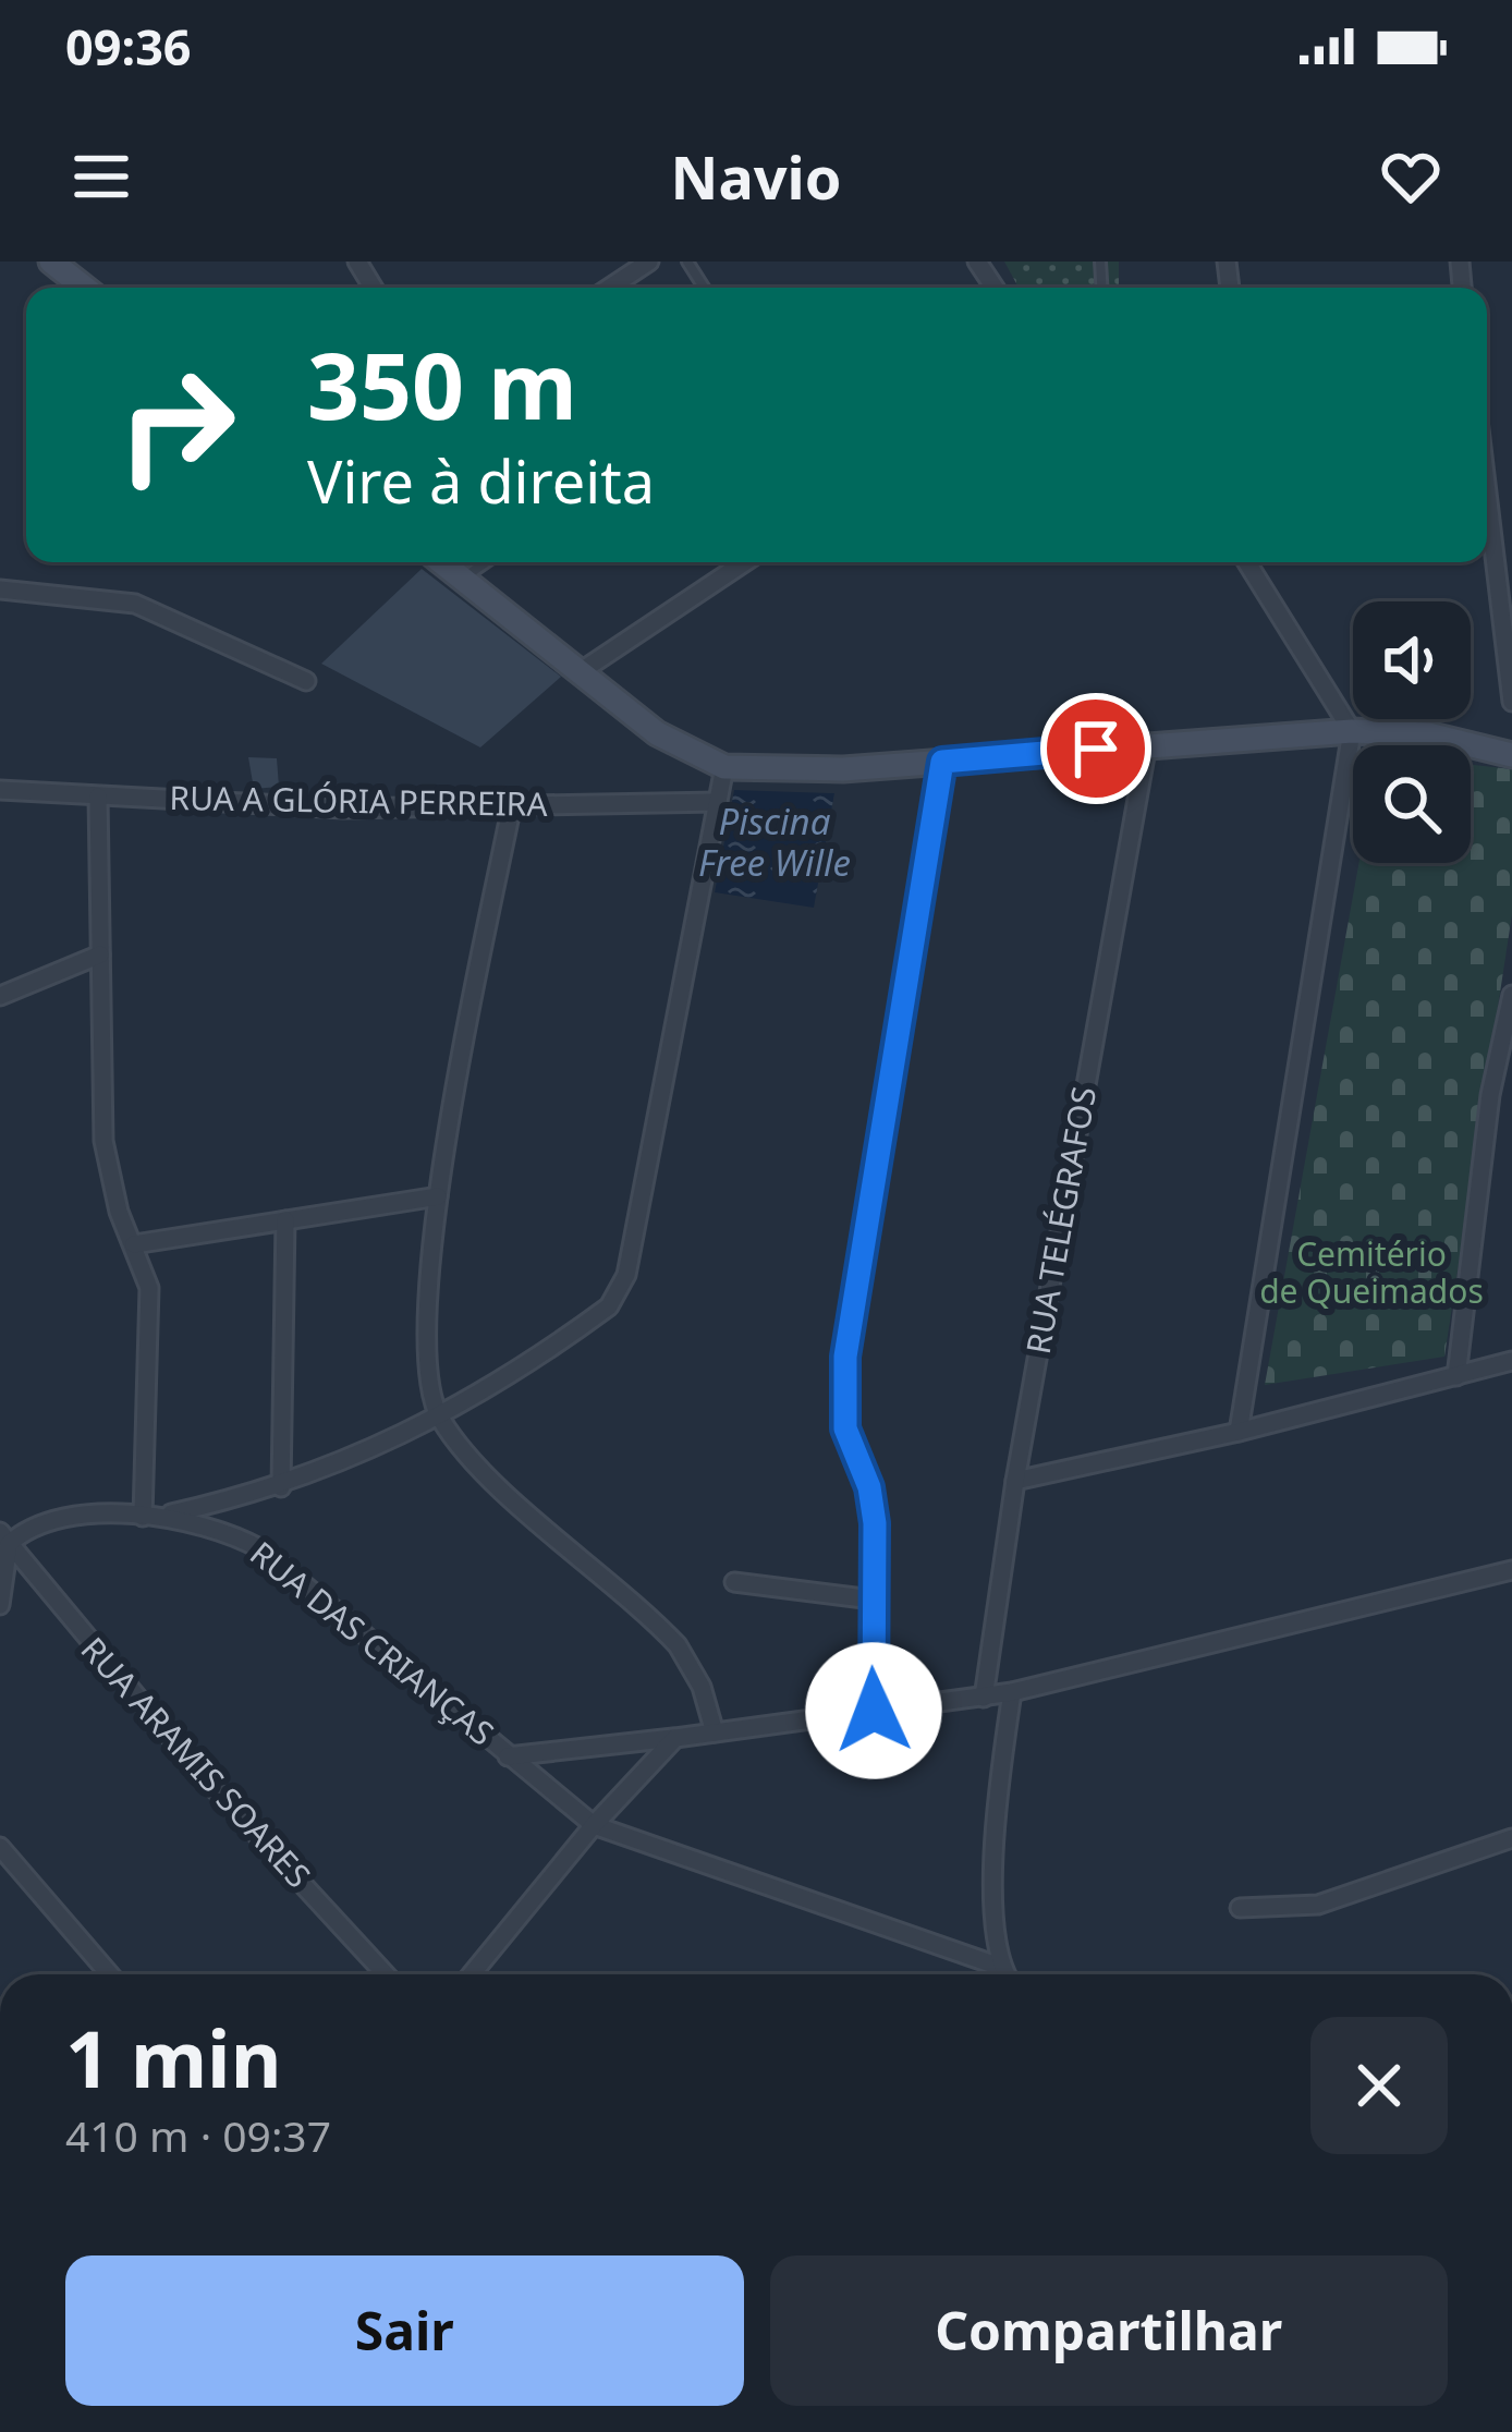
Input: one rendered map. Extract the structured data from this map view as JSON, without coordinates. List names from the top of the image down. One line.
{"streets":{"street":["RUA A GLÓRIA PERREIRA","RUA TELÉGRAFOS","RUA DAS CRIANÇAS","RUA ARAMIS SOARES"]},"crossings":[["RUA DAS CRIANÇAS","RUA ARAMIS SOARES"]],"water":["Piscina Free Wille"],"parks":["Cemitério de Queimados"],"page":{"status":"09:36","header":"Navio","turn":["350 m","Vire à direita"],"heading":["1 min","410 m · 09:37"],"buttons":["Sair","Compartilhar"]}}
